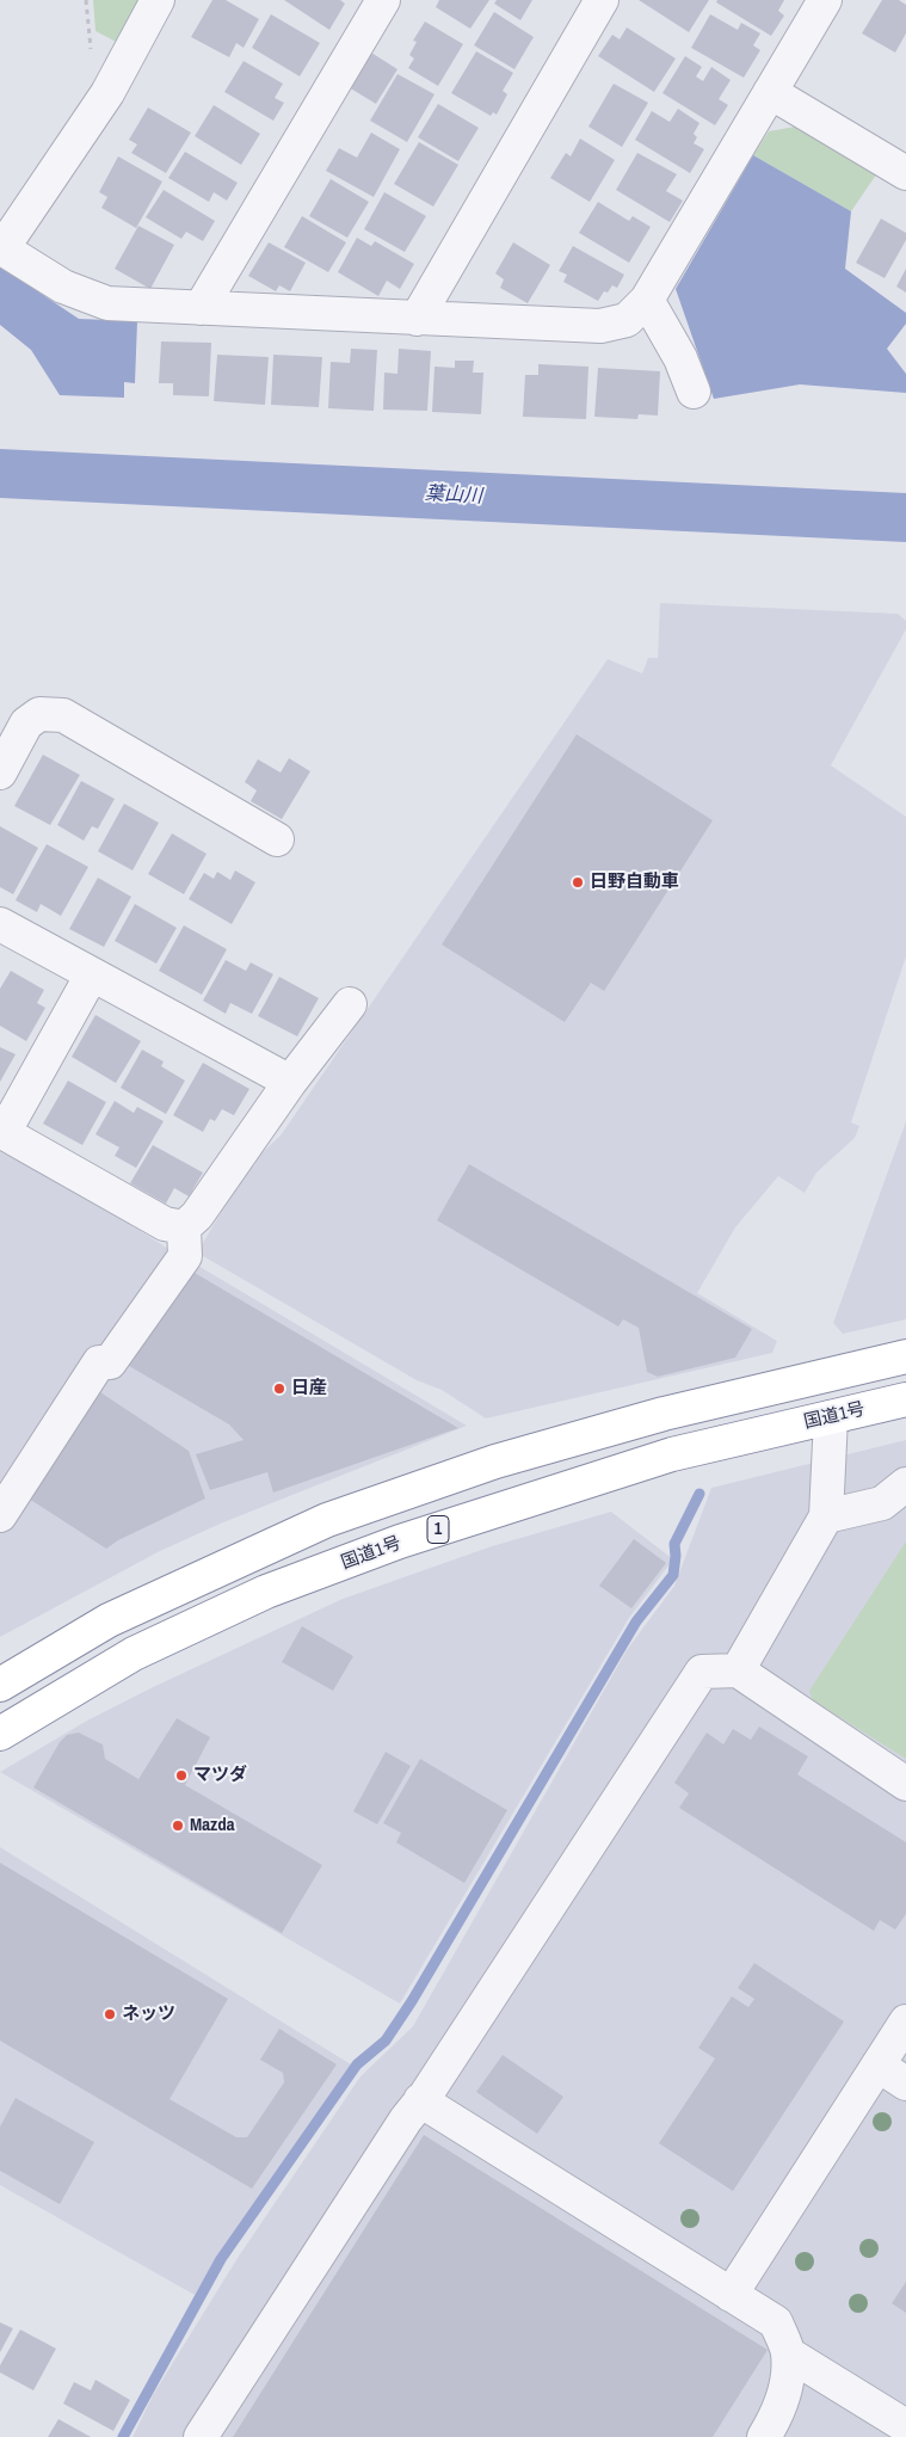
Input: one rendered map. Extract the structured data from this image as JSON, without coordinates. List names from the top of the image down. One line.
{"streets":{"highway":["国道1号","1"]},"water":["葉山川"],"places":["日野自動車","日産","マツダ","Mazda","ネッツ"]}
